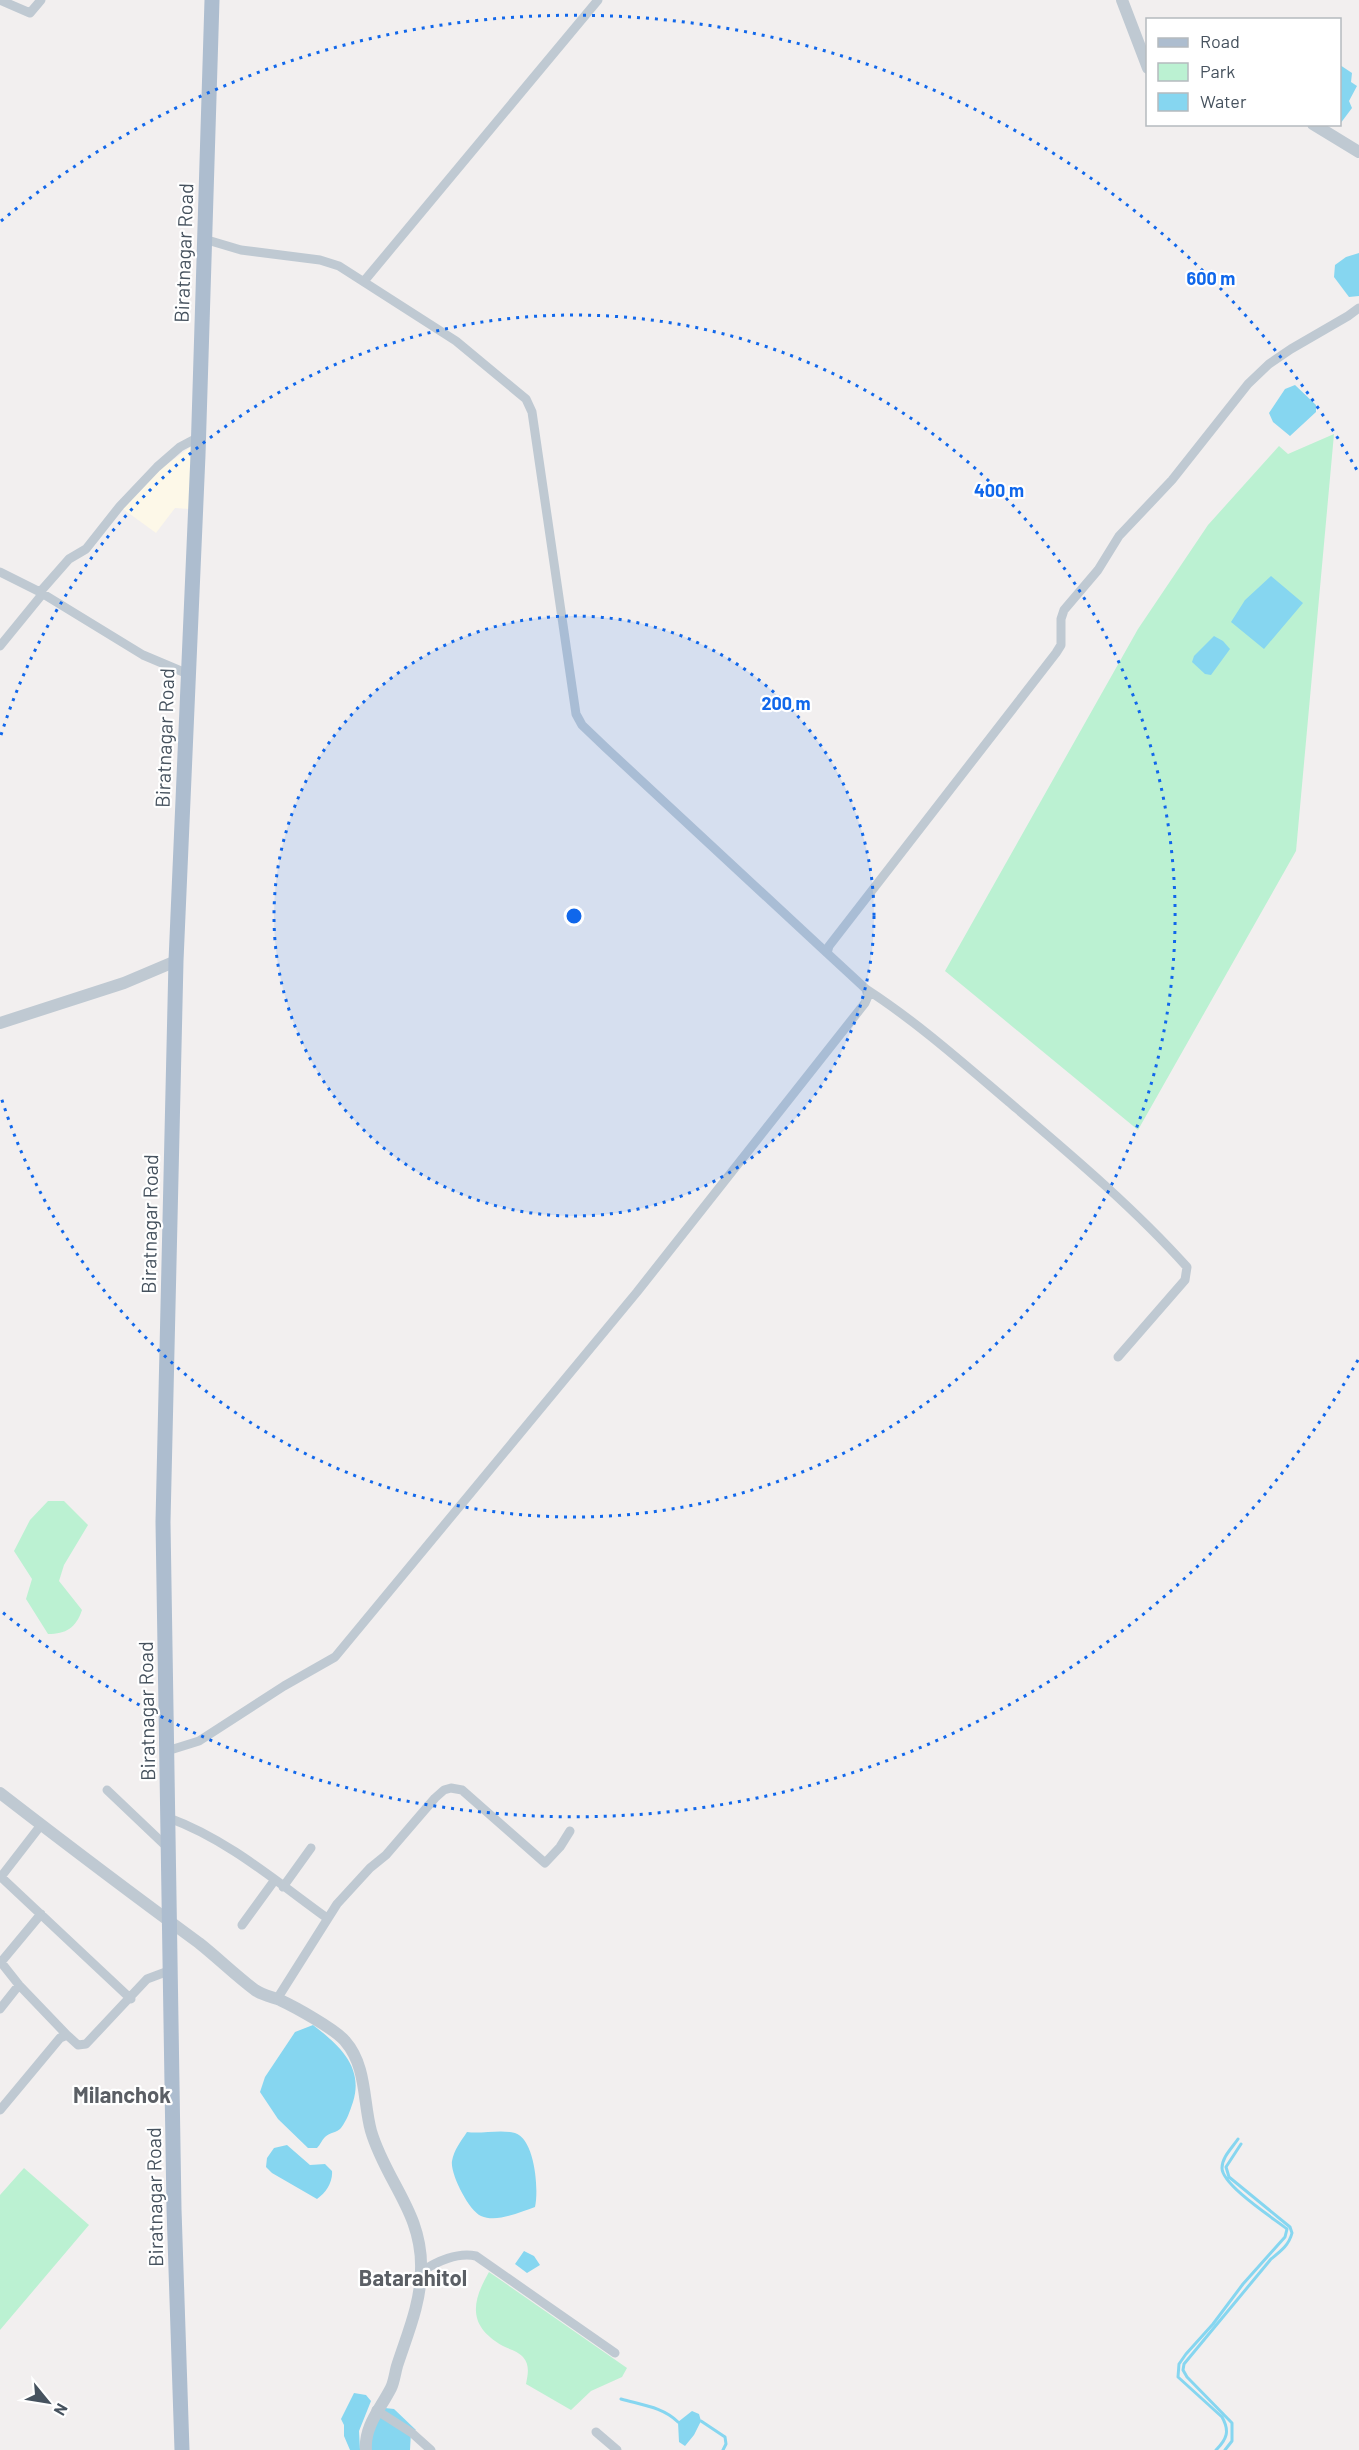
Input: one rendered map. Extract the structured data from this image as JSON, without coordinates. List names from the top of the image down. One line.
{"streets":{"main road":["Biratnagar Road"]},"districts":["Milanchok","Batarahitol"],"legend":["Road","Park","Water"],"north":"bottom right","rings":["600 m","400 m","200 m"]}
